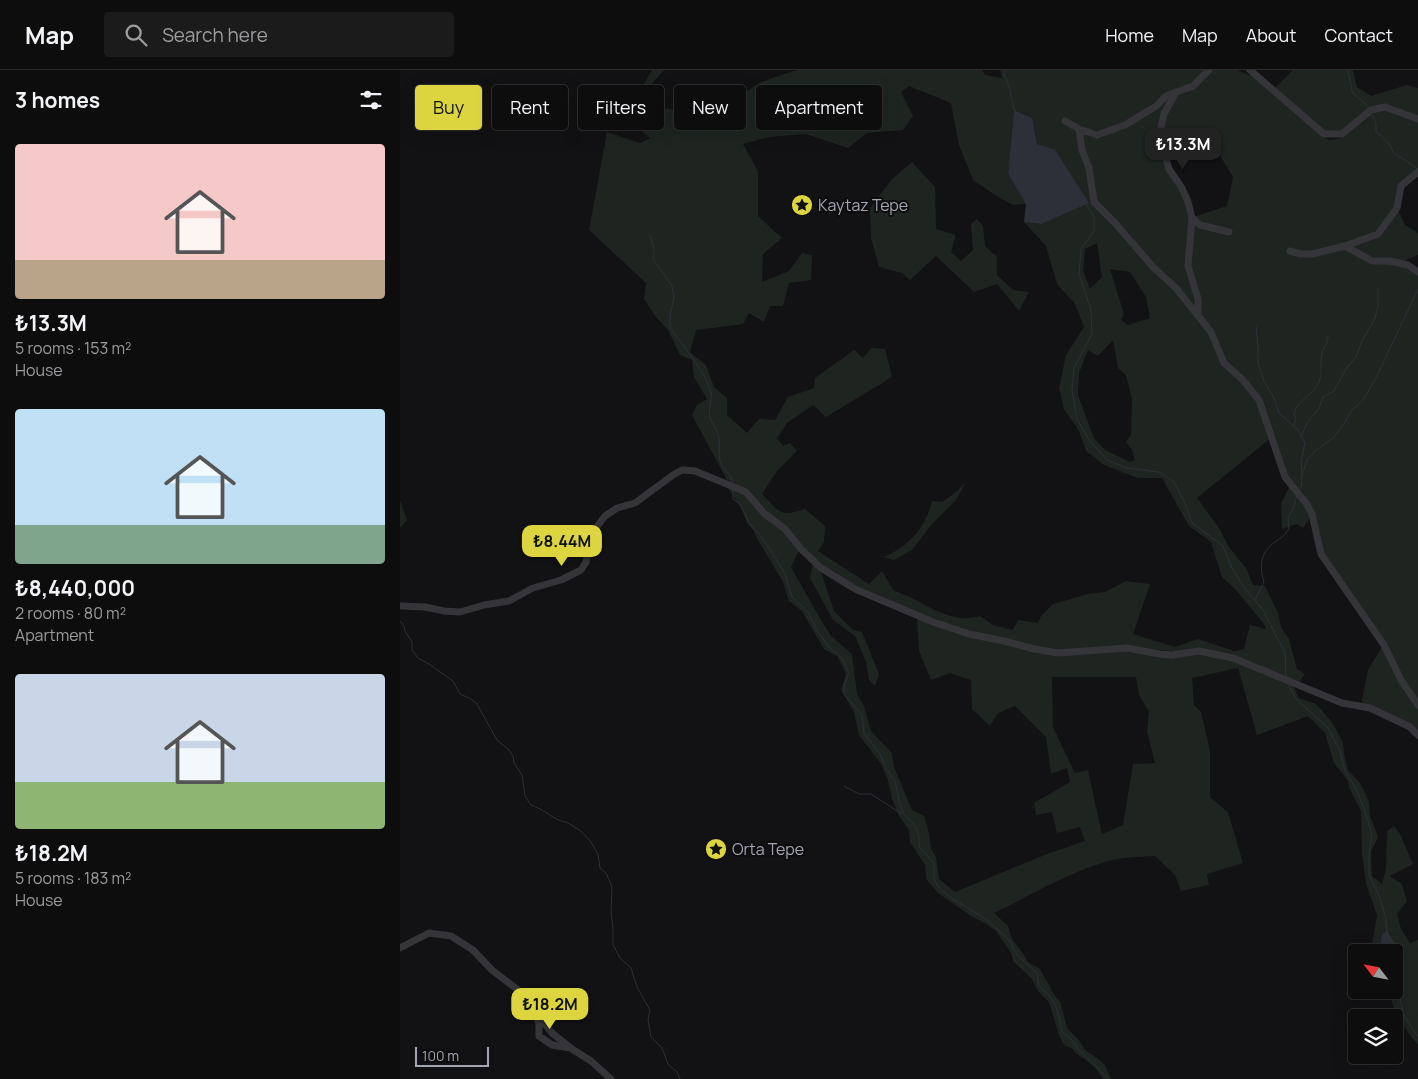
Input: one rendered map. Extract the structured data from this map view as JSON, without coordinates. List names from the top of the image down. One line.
{"places":{"place":["Kaytaz Tepe","Orta Tepe"]},"scale_bar":"100 m","north":"top left","page":{"header":"Map","search":"Search here","nav":["Home","Map","About","Contact"],"heading":"3 homes","chip":["Buy","Rent","Filters","New","Apartment"],"price":["₺13.3M","₺8.44M","₺18.2M"],"list":[{"name":"₺13.3M","note":"5 rooms · 153 m² · House"},{"name":"₺8,440,000","note":"2 rooms · 80 m² · Apartment"},{"name":"₺18.2M","note":"5 rooms · 183 m² · House"}],"scale":"100 m"}}
